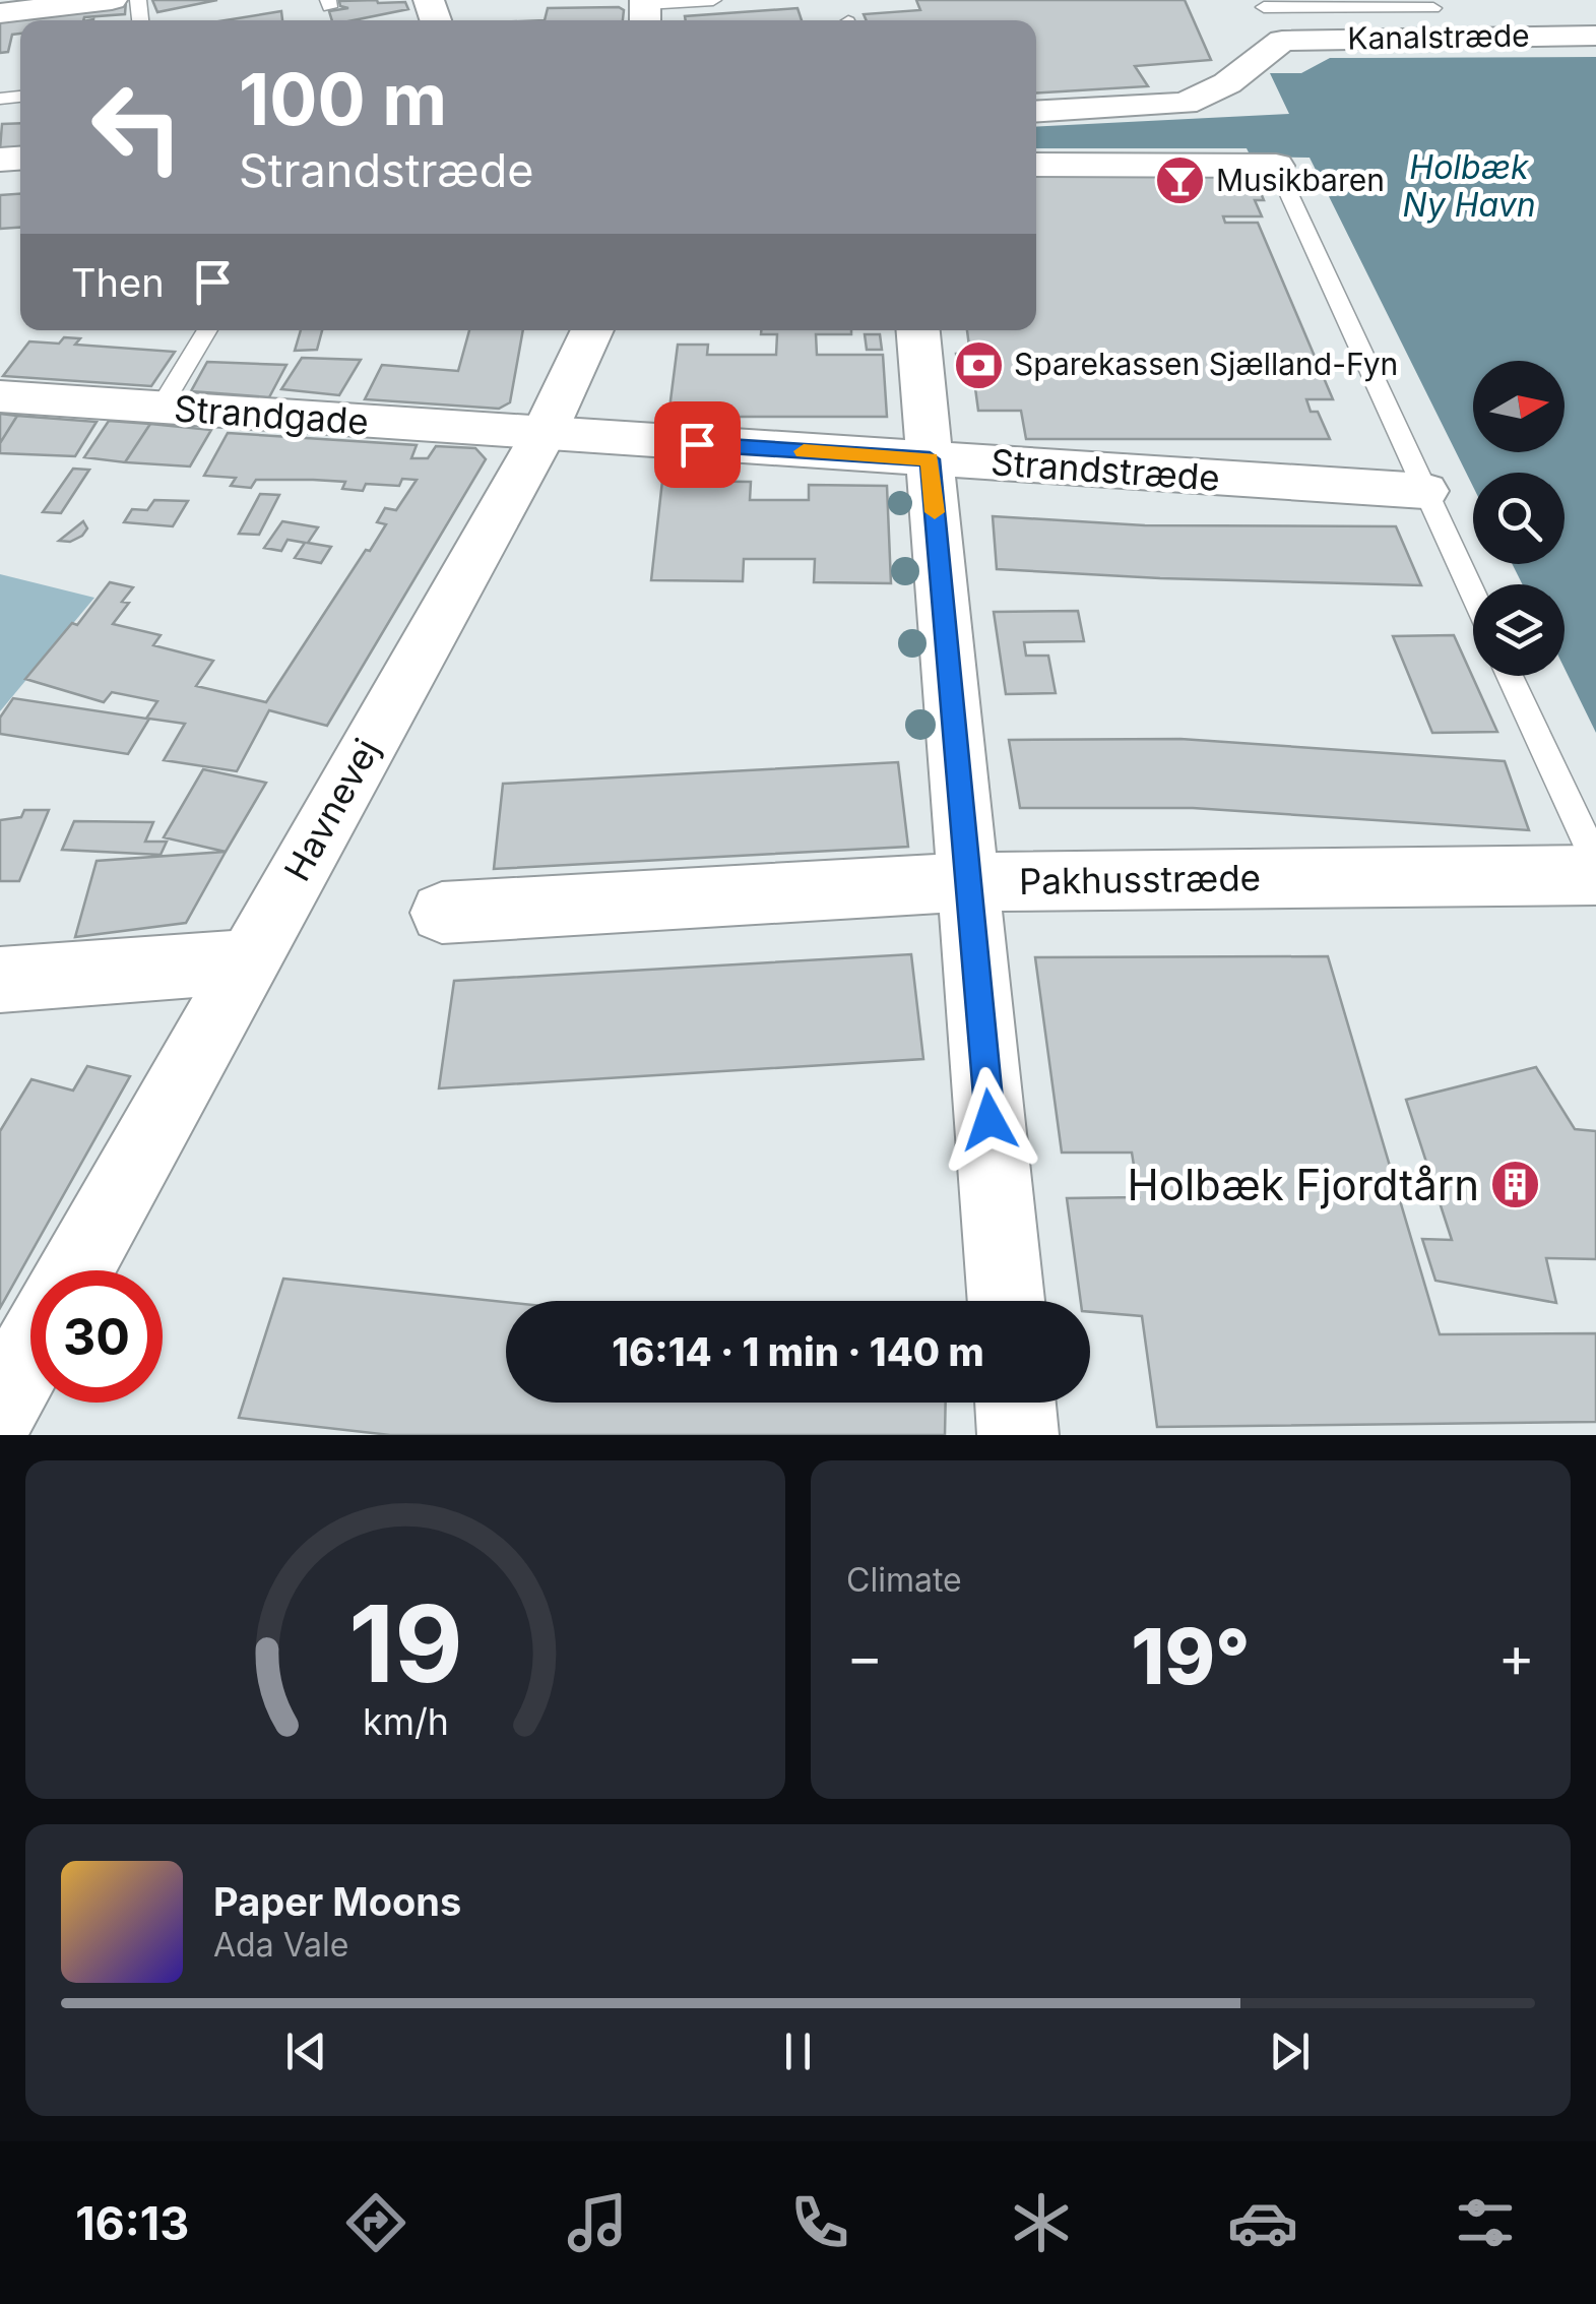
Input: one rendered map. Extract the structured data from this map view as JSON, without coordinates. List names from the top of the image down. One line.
{"streets":{"street":["Kanalstræde","Strandgade","Strandstræde","Havnevej","Pakhusstræde"]},"crossings":[["Strandgade","Strandstræde"],["Strandgade","Havnevej"],["Strandstræde","Havnevej"]],"water":["Holbæk Ny Havn"],"places":{"bar":["Musikbaren"],"bank":["Sparekassen Sjælland-Fyn"],"building":["Holbæk Fjordtårn"]},"north":"right","page":{"turn":["100 m","Strandstræde"],"then":"Then","limit":"30","trip":"16:14 · 1 min · 140 m","tile":"Climate","heat":["−","19°","+"],"song":["Paper Moons","Ada Vale"],"tabs":"16:13","gauge":["19","km/h"]}}
